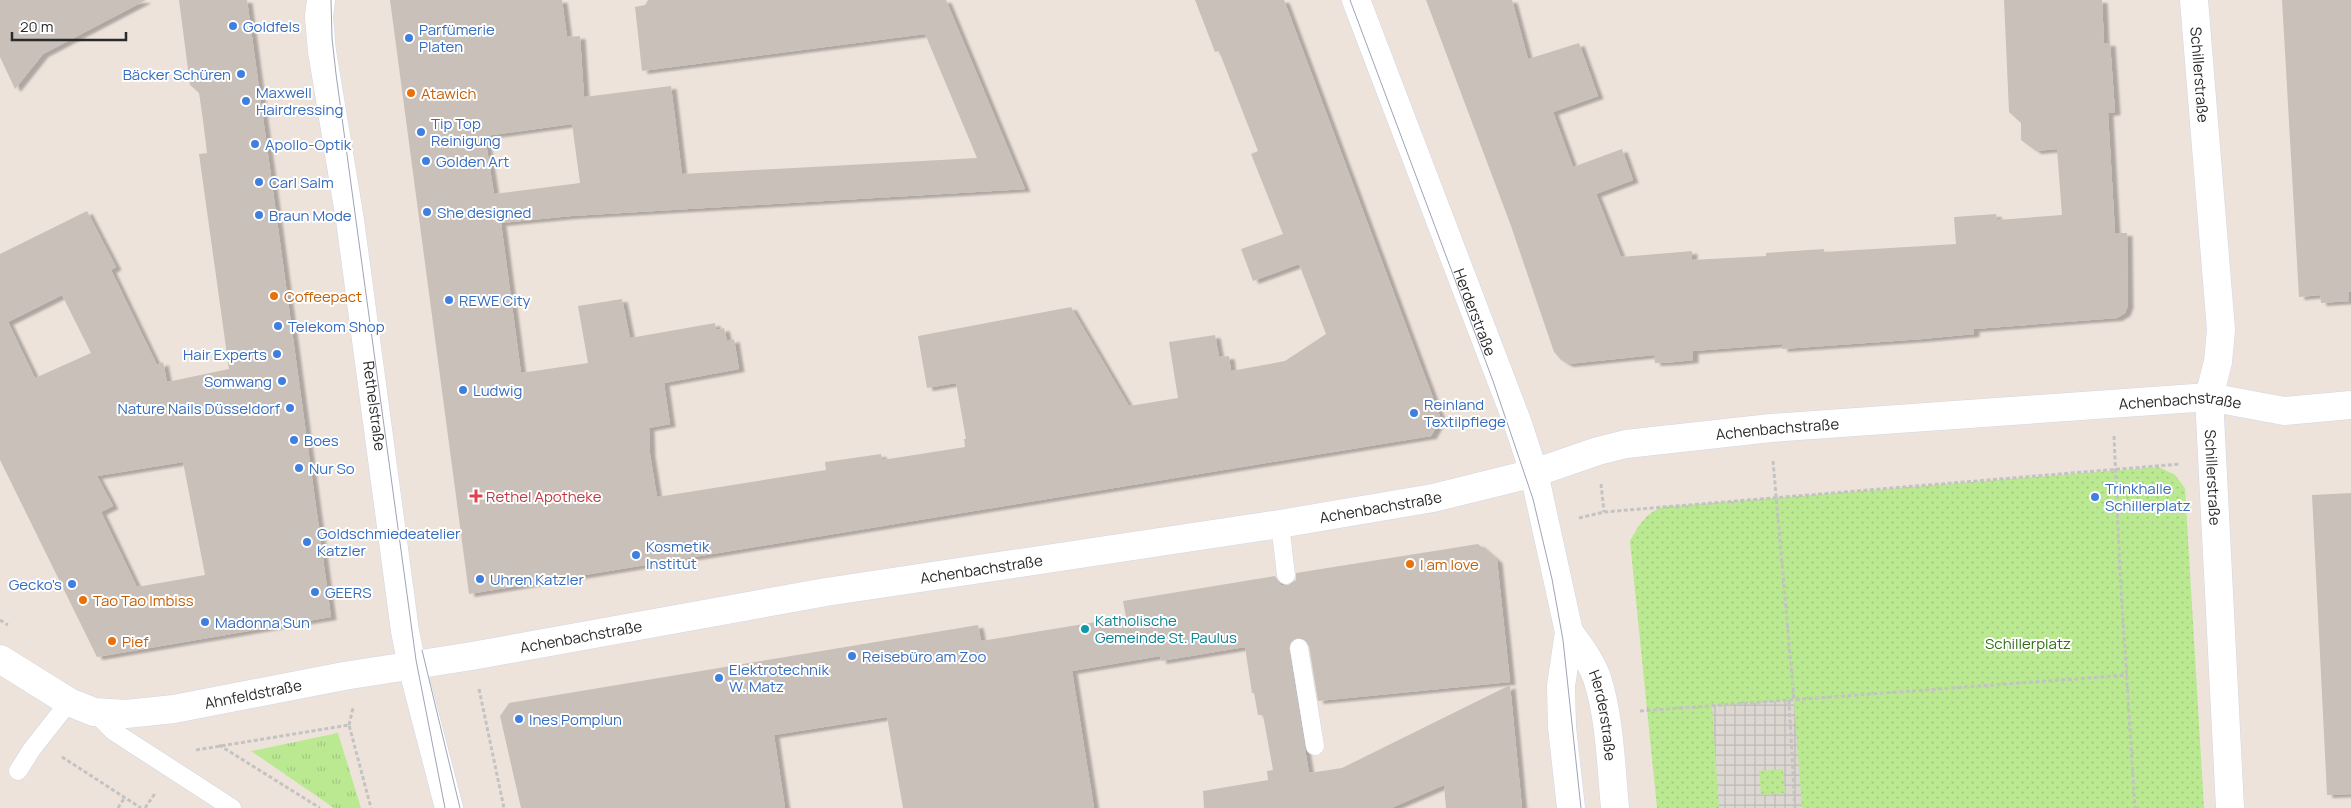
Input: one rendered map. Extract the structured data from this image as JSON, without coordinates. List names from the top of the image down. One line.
{"streets":{"street":["Schillerstraße","Herderstraße","Achenbachstraße","Rethelstraße","Ahnfeldstraße"]},"crossings":[["Schillerstraße","Achenbachstraße"],["Herderstraße","Achenbachstraße"],["Achenbachstraße","Rethelstraße"],["Achenbachstraße","Ahnfeldstraße"],["Rethelstraße","Ahnfeldstraße"]],"parks":["Schillerplatz"],"places":{"other":["Goldfels","Parfümerie Platen","Bäcker Schüren","Atawich","Maxwell Hairdressing","Tip Top Reinigung","Apollo-Optik","Golden Art","Carl Salm","She designed","Braun Mode","Coffeepact","REWE City","Telekom Shop","Hair Experts","Somwang","Ludwig","Nature Nails Düsseldorf","Reinland Textilpflege","Boes","Nur So","Trinkhalle Schillerplatz","Goldschmiedeatelier Katzler","Kosmetik Institut","I am love","Uhren Katzler","Gecko's","GEERS","Tao Tao Imbiss","Madonna Sun","Katholische Gemeinde St. Paulus","Pief","Reisebüro am Zoo","Elektrotechnik W. Matz","Ines Pomplun"],"health":["Rethel Apotheke"]},"scale_bar":"20 m"}
